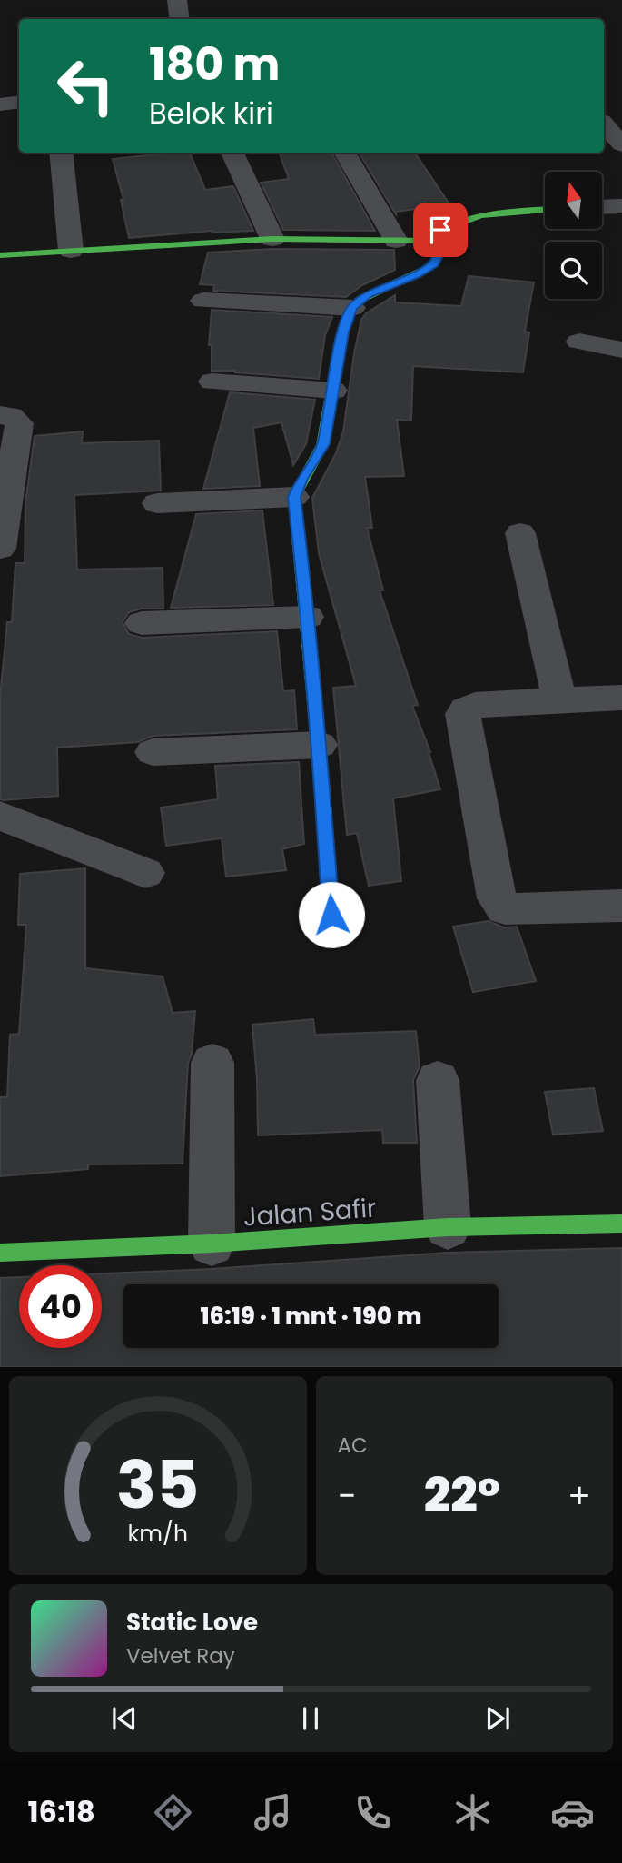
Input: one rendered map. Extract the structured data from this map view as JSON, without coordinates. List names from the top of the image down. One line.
{"streets":{"street":["Jalan Safir"]},"north":"top","page":{"turn":["180 m","Belok kiri"],"limit":"40","trip":"16:19 · 1 mnt · 190 m","tile":"AC","heat":["−","22°","+"],"song":["Static Love","Velvet Ray"],"tabs":"16:18","gauge":["35","km/h"]}}
